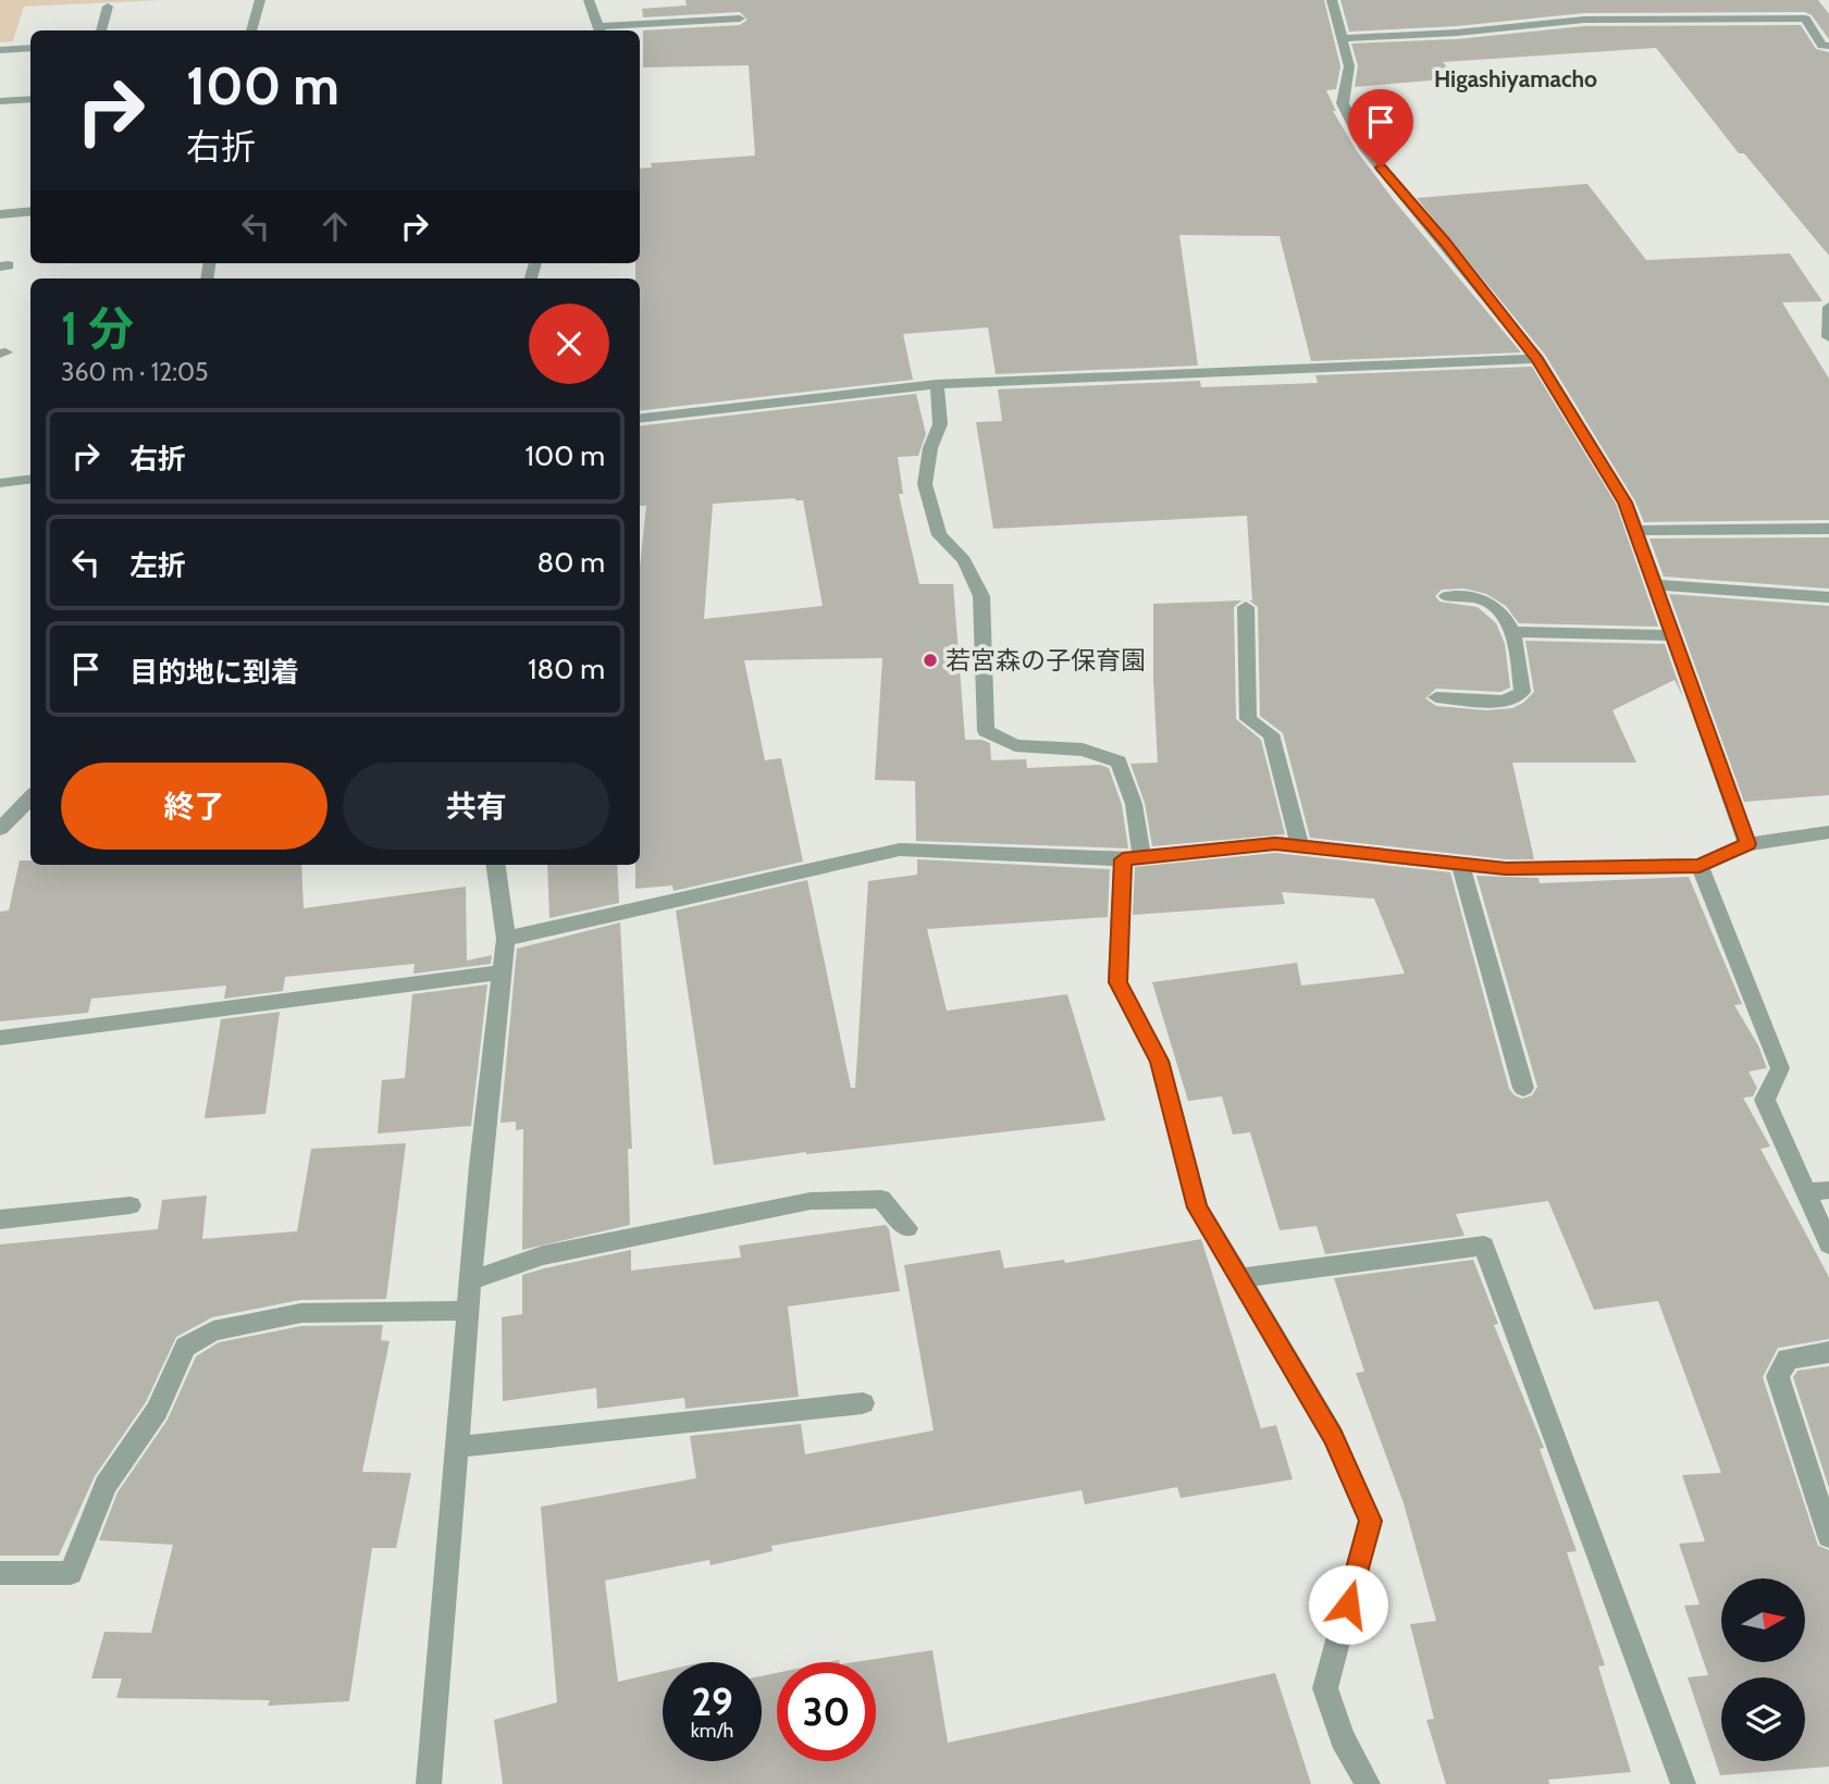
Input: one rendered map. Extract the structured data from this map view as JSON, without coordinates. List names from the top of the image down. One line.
{"districts":["Higashiyamacho"],"places":["若宮森の子保育園"],"north":"right","page":{"turn":["100 m","右折"],"heading":["1 分","360 m · 12:05"],"list":[{"name":"右折","value":"100 m"},{"name":"左折","value":"80 m"},{"name":"目的地に到着","value":"180 m"}],"buttons":["終了","共有"],"speed":"29 km/h","limit":"30"}}
